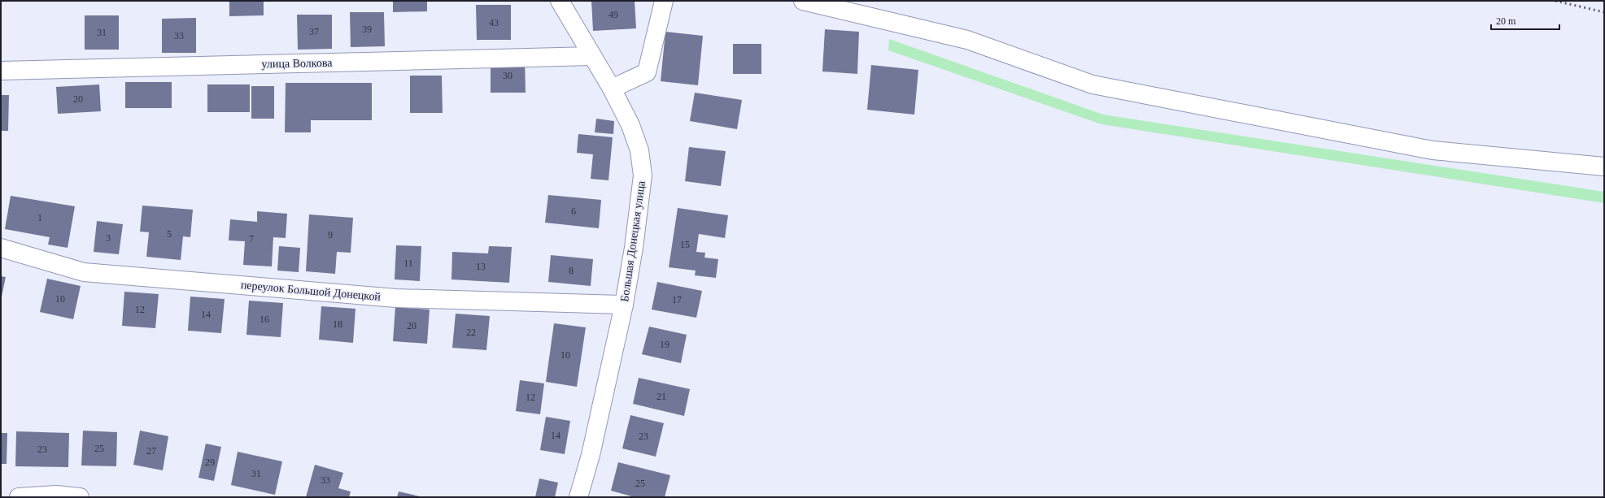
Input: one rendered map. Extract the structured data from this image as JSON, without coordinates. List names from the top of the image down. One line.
{"streets":{"street":["улица Волкова","Большая Донецкая улица","переулок Большой Донецкой"]},"crossings":[["улица Волкова","Большая Донецкая улица"],["Большая Донецкая улица","переулок Большой Донецкой"]],"house_numbers":["49","43","39","37","31","33","30","20","6","1","5","9","3","7","15","11","13","8","10","17","12","14","16","18","20","22","19","10","21","12","14","23","25","23","27","29","31","33","25"],"scale_bar":"20 m"}
